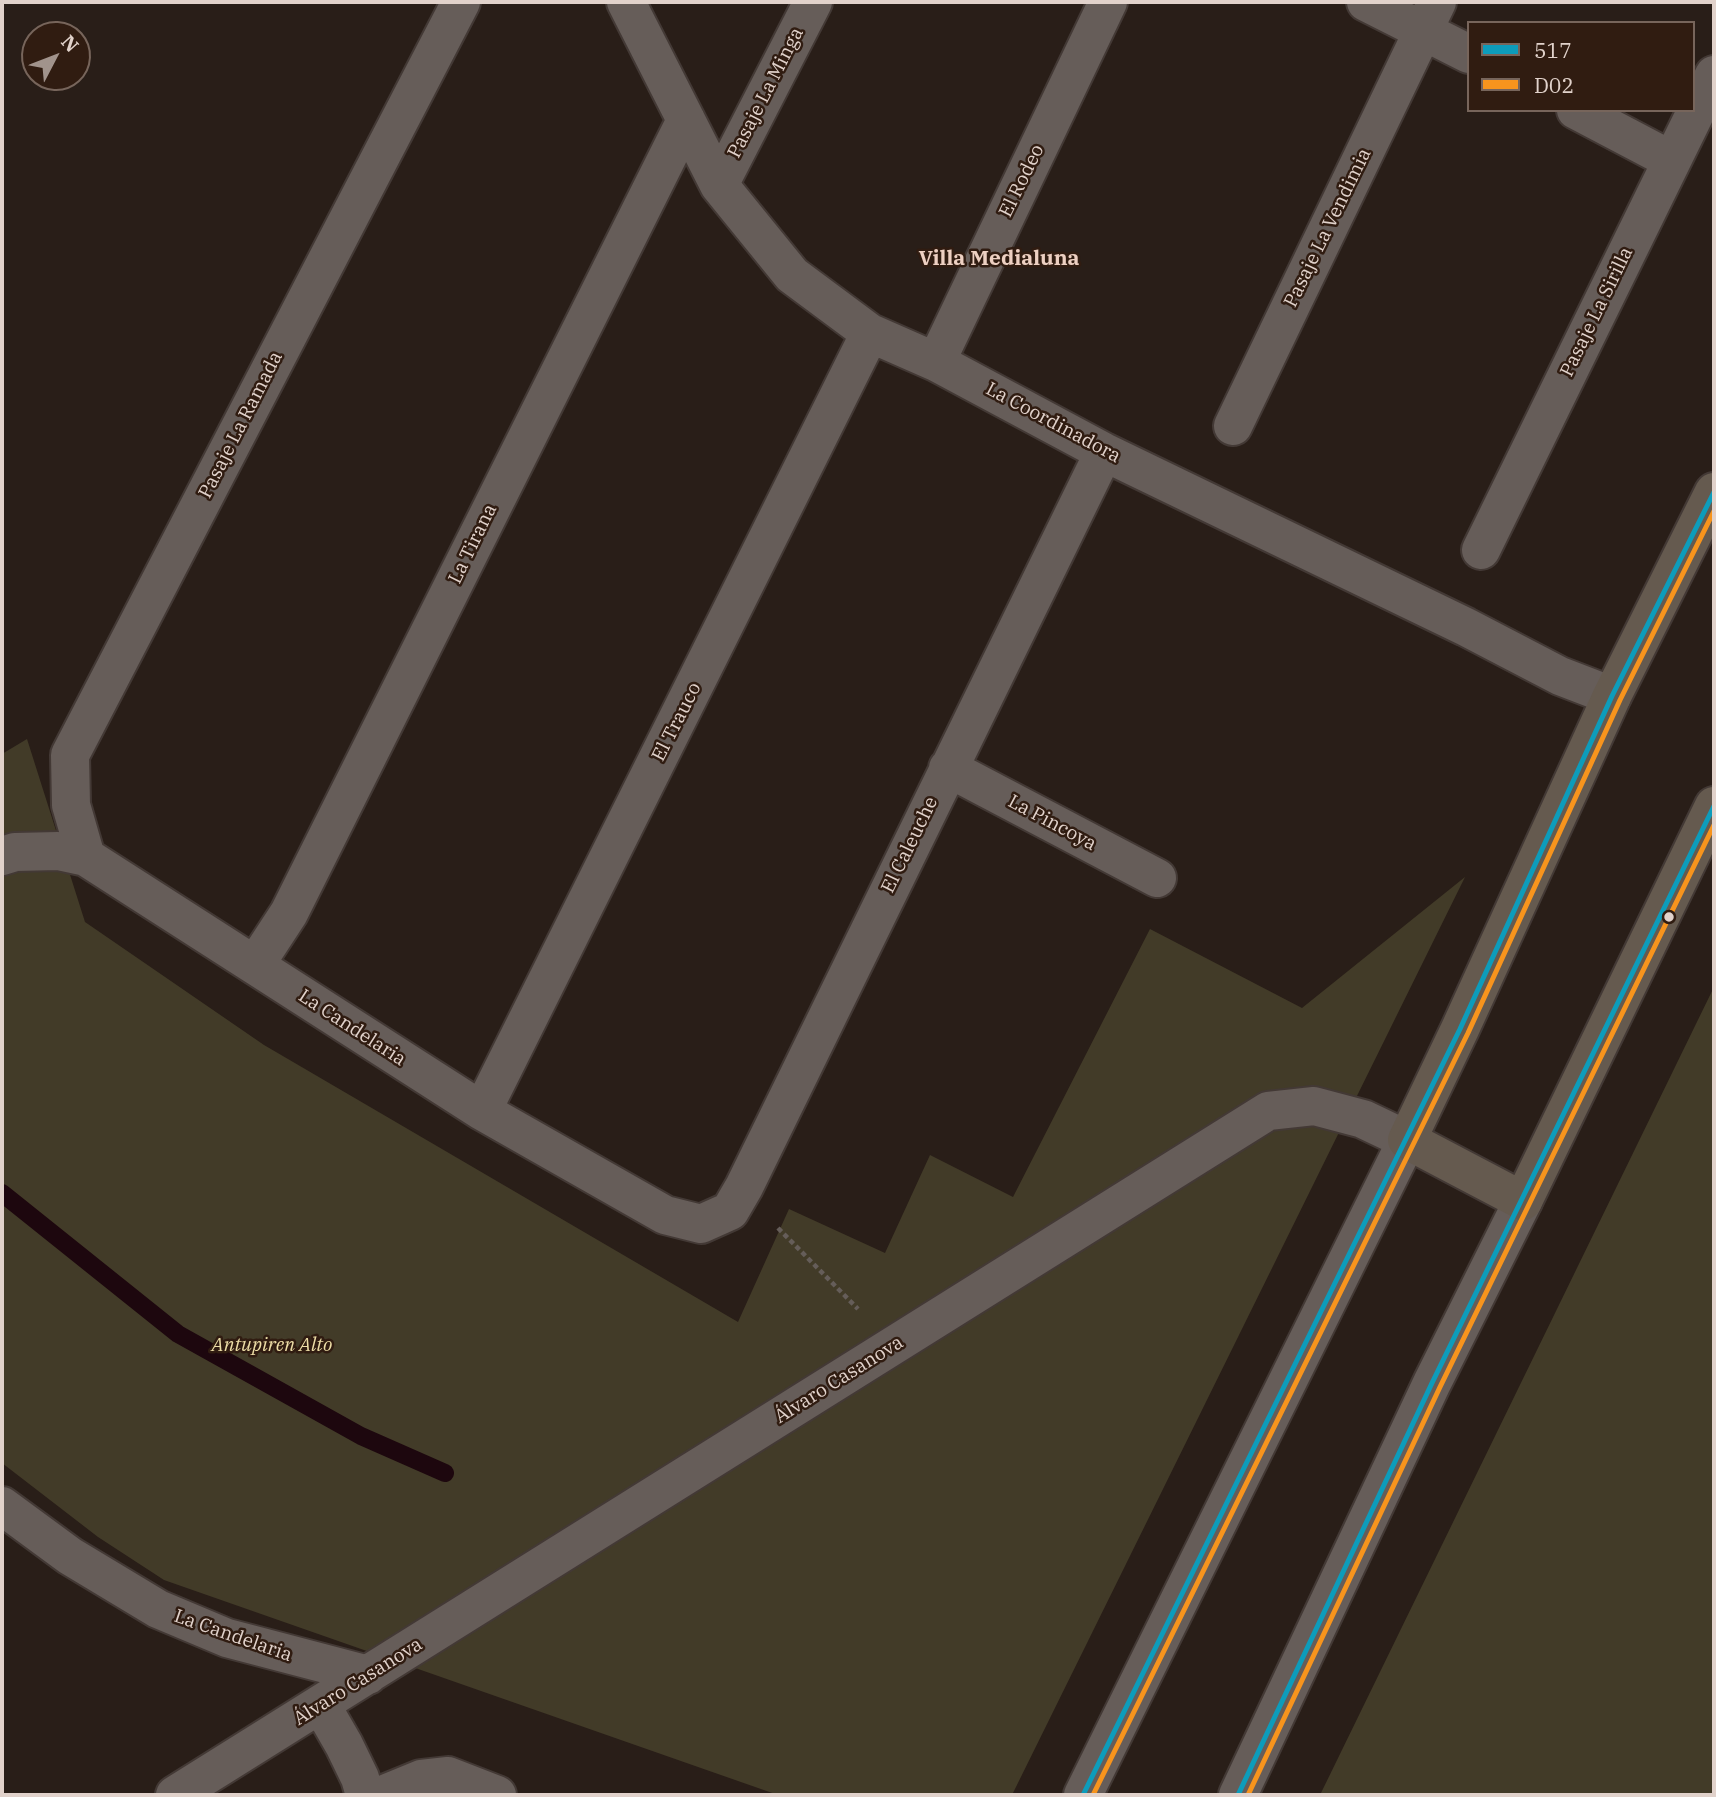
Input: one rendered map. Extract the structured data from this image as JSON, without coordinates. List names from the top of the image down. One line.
{"streets":{"main road":["Álvaro Casanova"],"street":["Pasaje La Minga","El Rodeo","Pasaje La Vendimia","Pasaje La Sirilla","La Coordinadora","Pasaje La Ramada","La Tirana","El Trauco","La Pincoya","El Caleuche","La Candelaria"]},"crossings":[["Pasaje La Minga","La Coordinadora"],["El Rodeo","La Coordinadora"],["La Coordinadora","La Tirana"],["La Coordinadora","El Trauco"],["La Coordinadora","El Caleuche"],["Pasaje La Ramada","La Candelaria"],["La Tirana","La Candelaria"],["El Trauco","La Candelaria"],["La Pincoya","El Caleuche"],["El Caleuche","La Candelaria"],["La Candelaria","Álvaro Casanova"]],"districts":["Villa Medialuna"],"parks":["Antupiren Alto"],"lines":["transit line 517","transit line D02"],"legend":["517","D02"],"north":"top right"}
